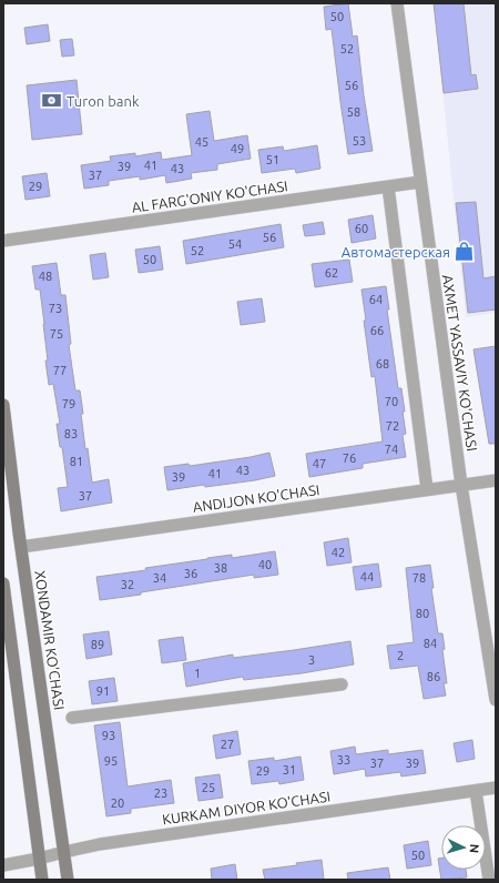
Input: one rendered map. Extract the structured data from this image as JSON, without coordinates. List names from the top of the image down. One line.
{"streets":{"main road":["XONDAMIR KO'CHASI"],"street":["AL FARG'ONIY KO'CHASI","AXMET YASSAVIY KO'CHASI","ANDIJON KO'CHASI","KURKAM DIYOR KO'CHASI"]},"crossings":[["AL FARG'ONIY KO'CHASI","AXMET YASSAVIY KO'CHASI"],["AXMET YASSAVIY KO'CHASI","ANDIJON KO'CHASI"],["ANDIJON KO'CHASI","XONDAMIR KO'CHASI"],["XONDAMIR KO'CHASI","KURKAM DIYOR KO'CHASI"]],"places":{"bank":["Turon bank"],"shop":["Автомастерская"]},"house_numbers":["50","52","56","58","53","45","49","51","41","39","43","37","29","60","56","54","52","50","62","48","64","73","66","75","68","77","70","79","72","83","74","76","81","47","43","41","39","37","42","40","38","36","44","34","78","32","80","84","89","2","3","1","86","91","93","27","33","95","37","39","31","29","25","23","20","50"],"north":"right"}
